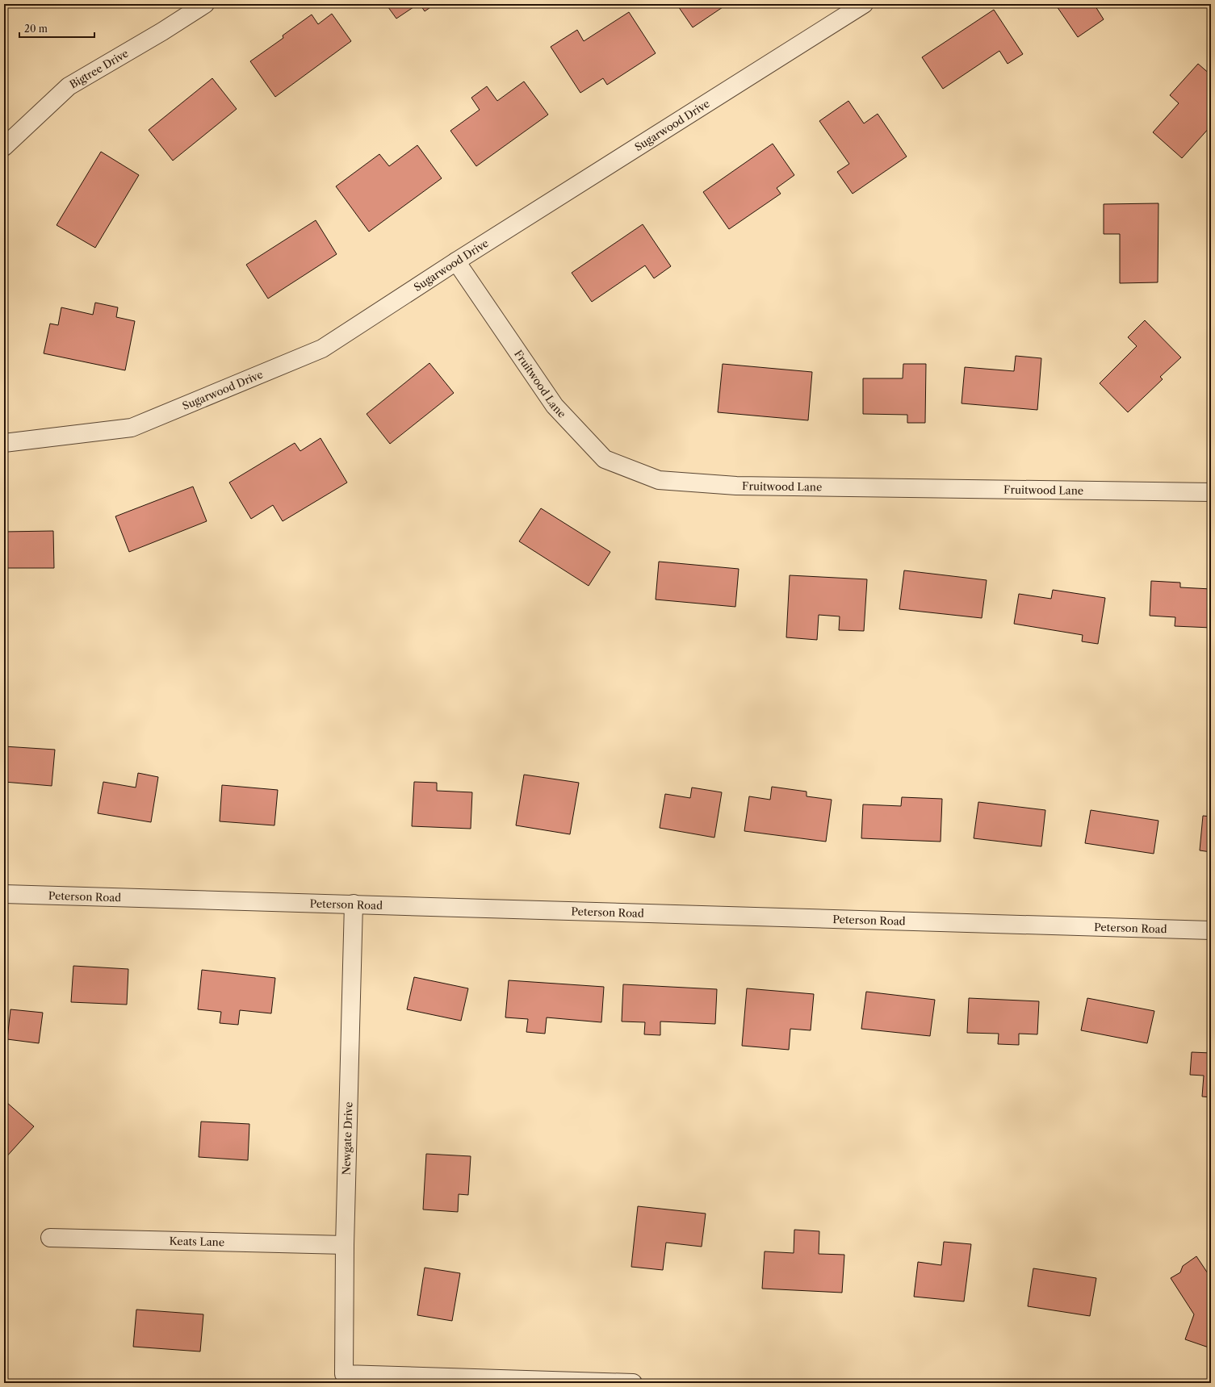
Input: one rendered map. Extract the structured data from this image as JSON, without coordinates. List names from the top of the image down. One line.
{"streets":{"street":["Bigtree Drive","Sugarwood Drive","Fruitwood Lane","Peterson Road","Newgate Drive","Keats Lane"]},"crossings":[["Sugarwood Drive","Fruitwood Lane"],["Peterson Road","Newgate Drive"],["Newgate Drive","Keats Lane"]],"scale_bar":"20 m"}
